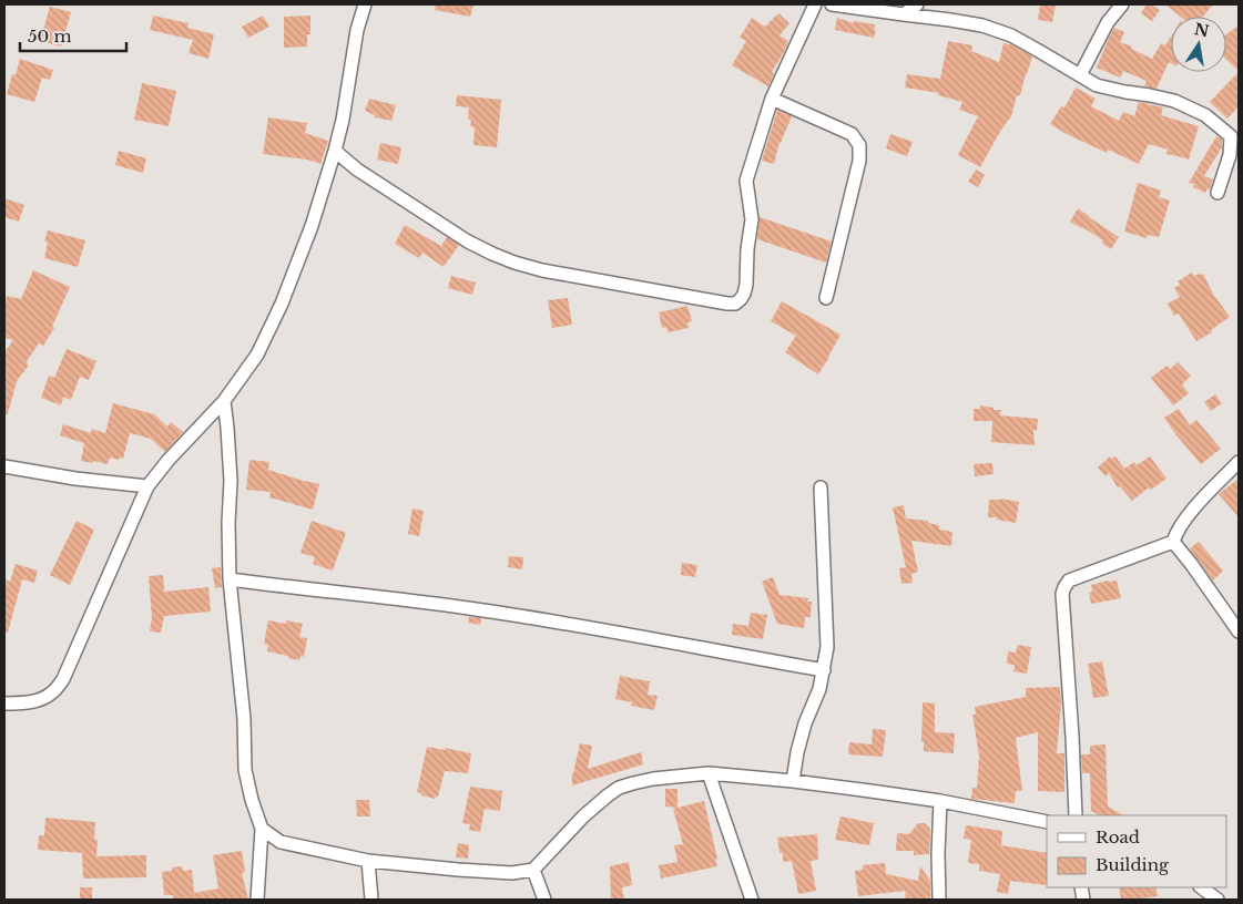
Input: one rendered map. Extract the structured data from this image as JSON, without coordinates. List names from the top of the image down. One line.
{"legend":["Road","Building"],"scale_bar":"50 m","north":"top"}
